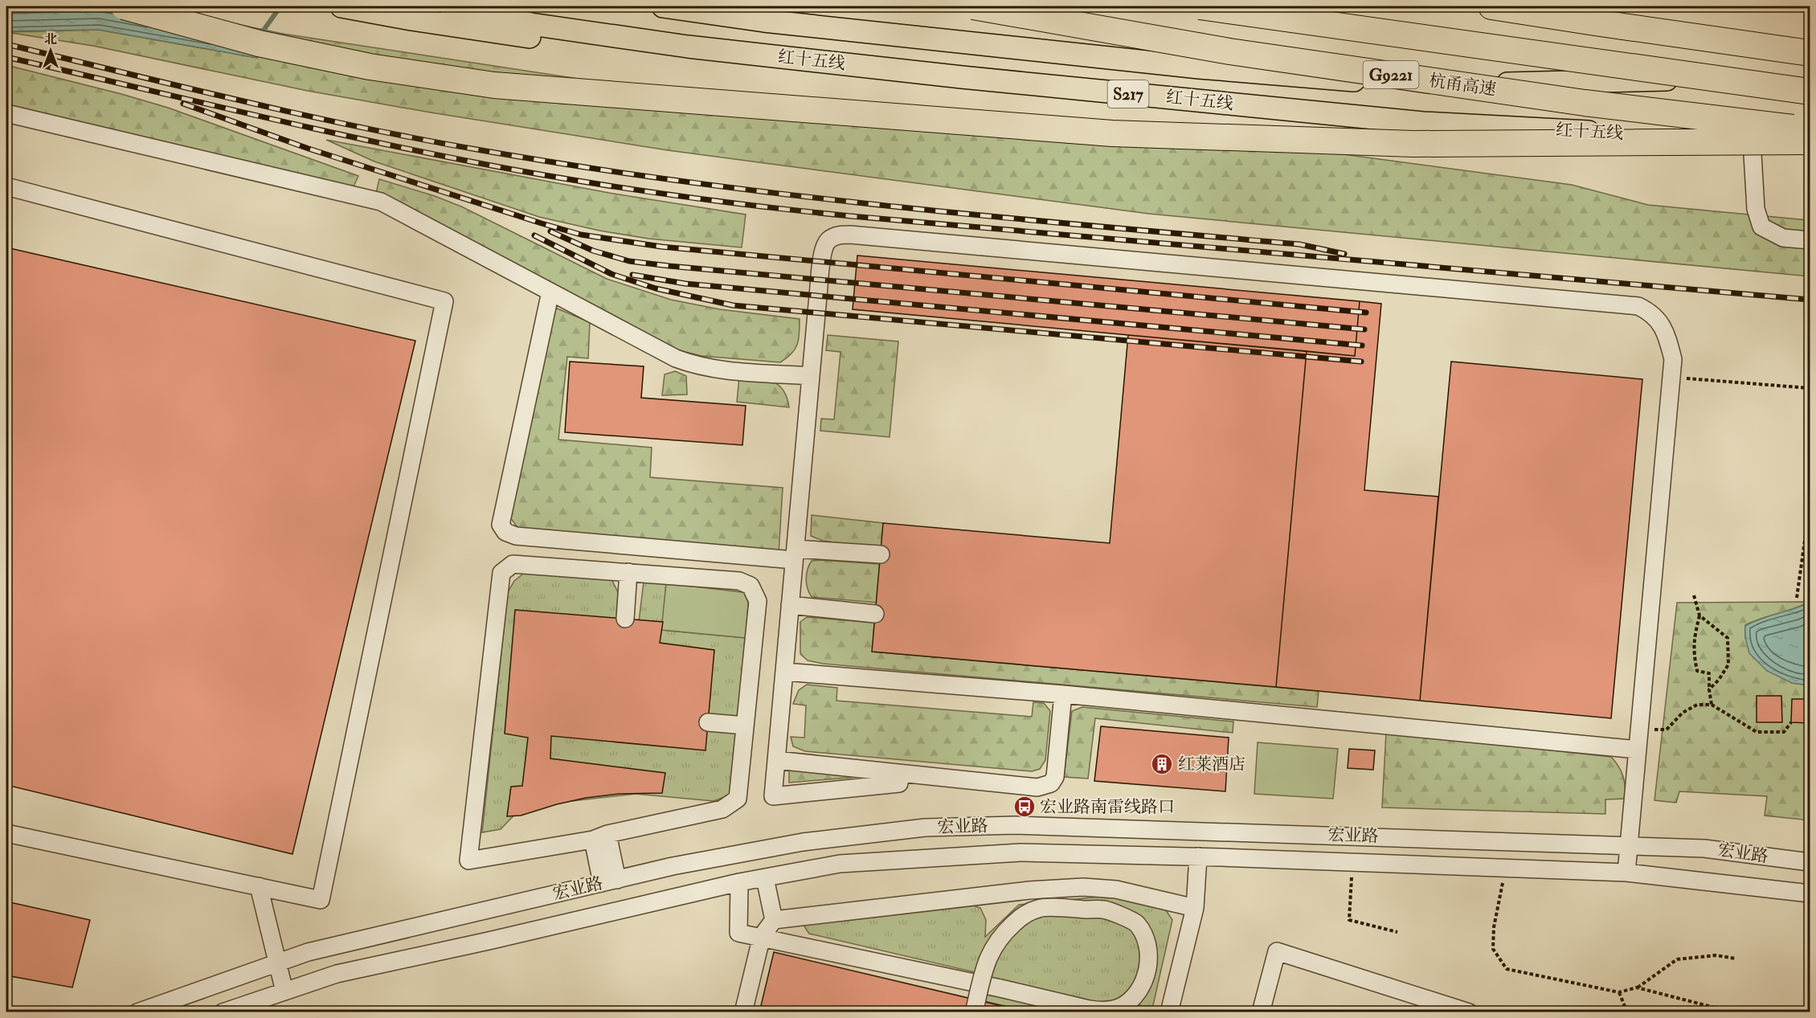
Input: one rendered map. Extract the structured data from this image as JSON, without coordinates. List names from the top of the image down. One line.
{"streets":{"highway":["G9221","杭甬高速"],"main road":["红十五线","S217"],"street":["宏业路"]},"places":{"building":["红莱酒店"],"bus stop":["宏业路南雷线路口"]},"north":"top"}
